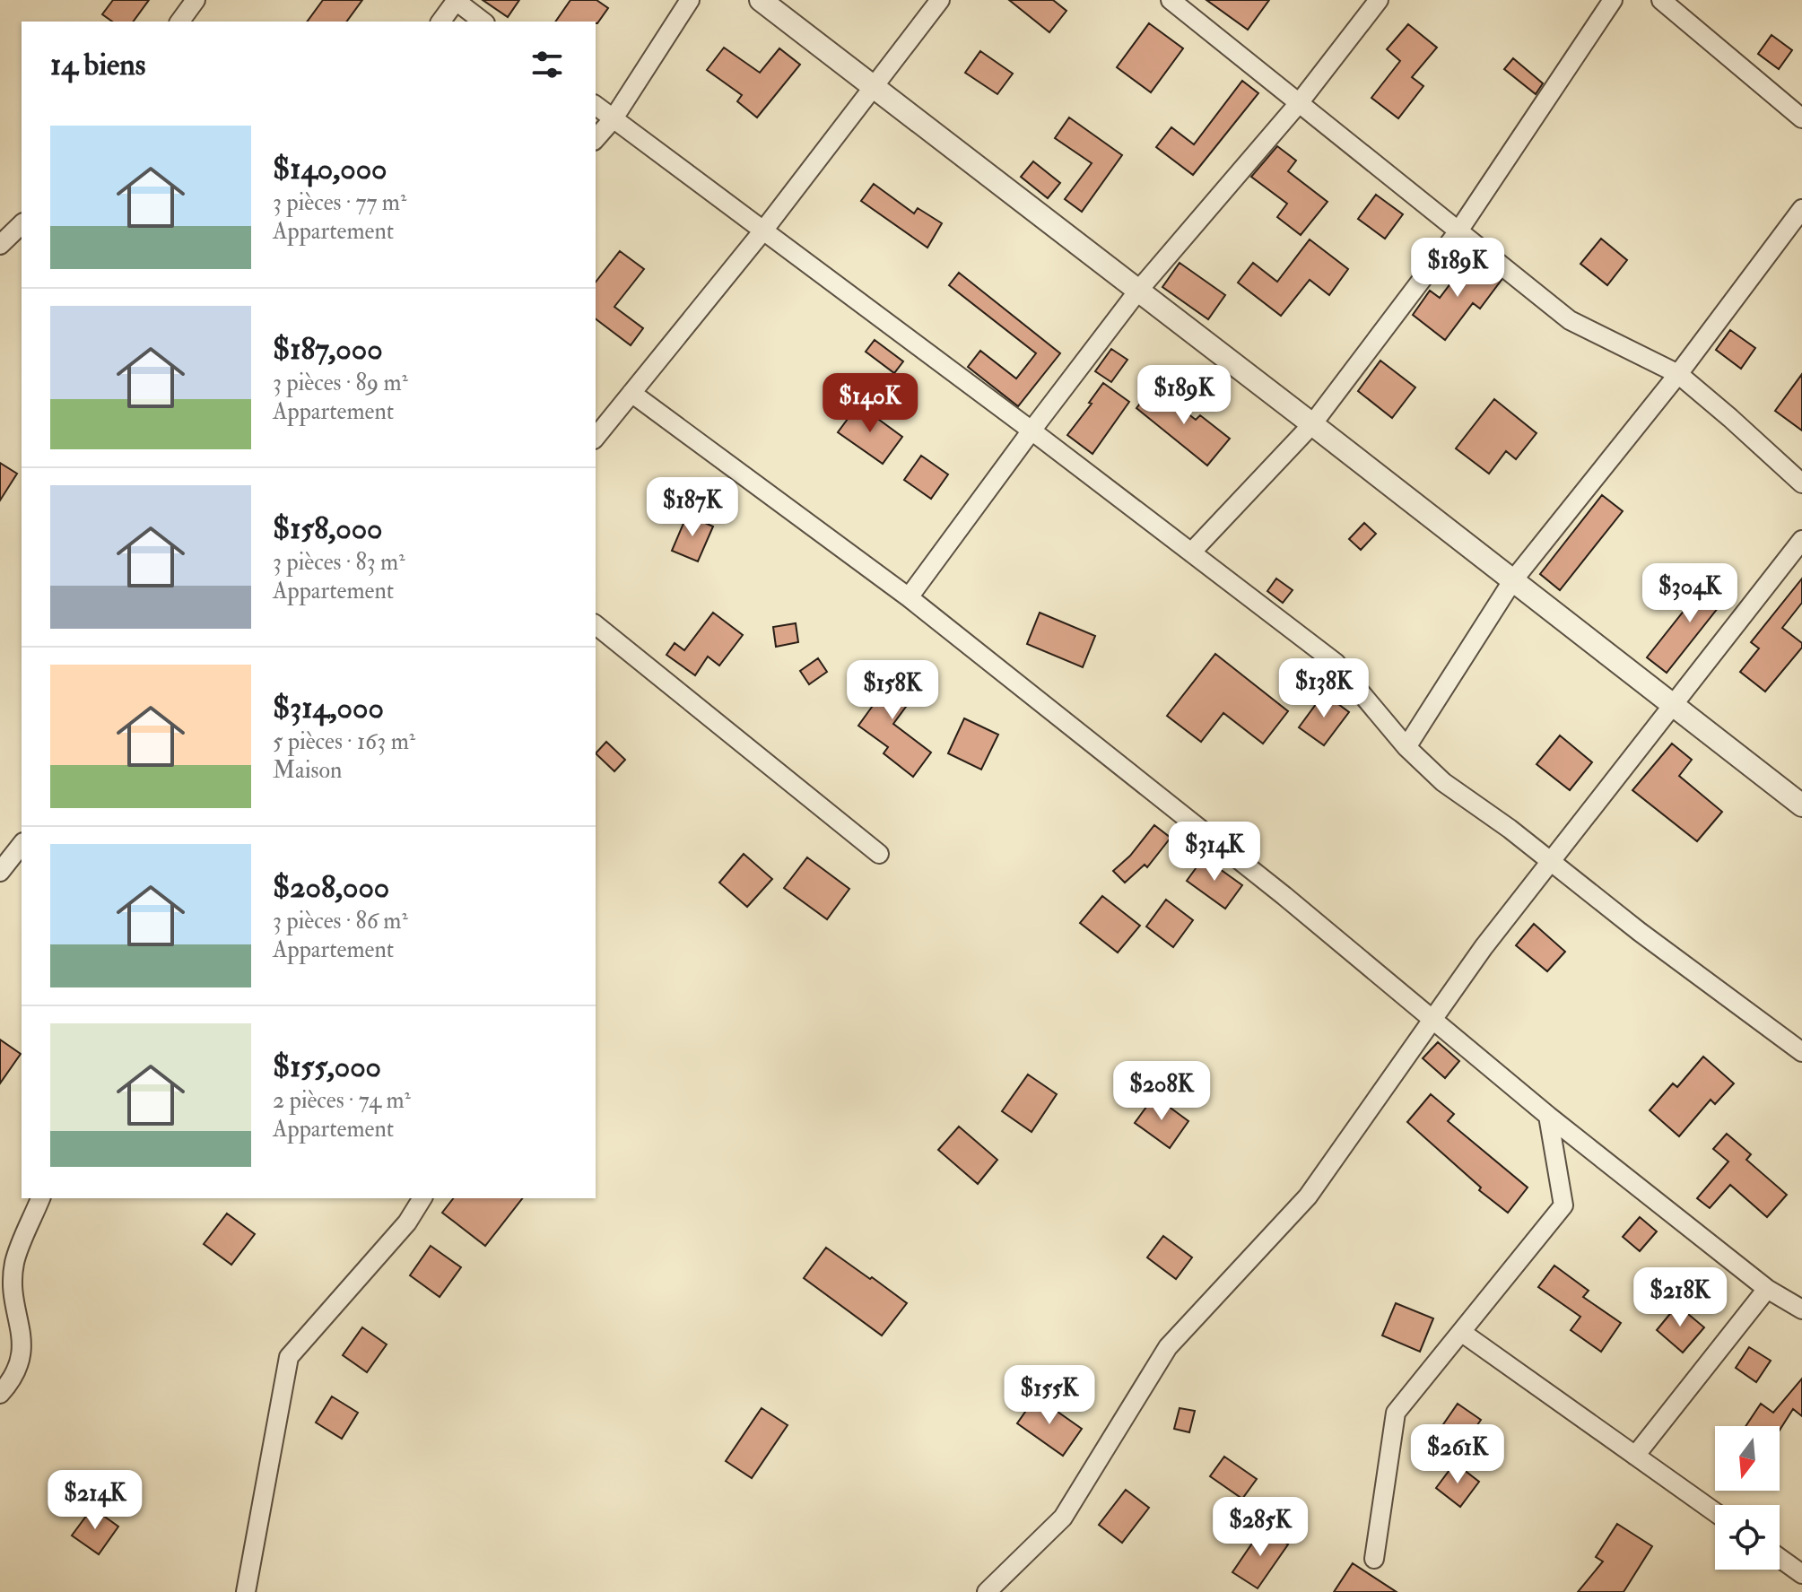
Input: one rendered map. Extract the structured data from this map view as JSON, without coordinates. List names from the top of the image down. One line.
{"north":"bottom","page":{"heading":"14 biens","list":[{"name":"$140,000","note":"3 pièces · 77 m² · Appartement"},{"name":"$187,000","note":"3 pièces · 89 m² · Appartement"},{"name":"$158,000","note":"3 pièces · 83 m² · Appartement"},{"name":"$314,000","note":"5 pièces · 163 m² · Maison"},{"name":"$208,000","note":"3 pièces · 86 m² · Appartement"},{"name":"$155,000","note":"2 pièces · 74 m² · Appartement"}],"price":["$189K","$189K","$140K","$187K","$304K","$138K","$158K","$314K","$208K","$218K","$155K","$261K","$214K","$285K"]}}
